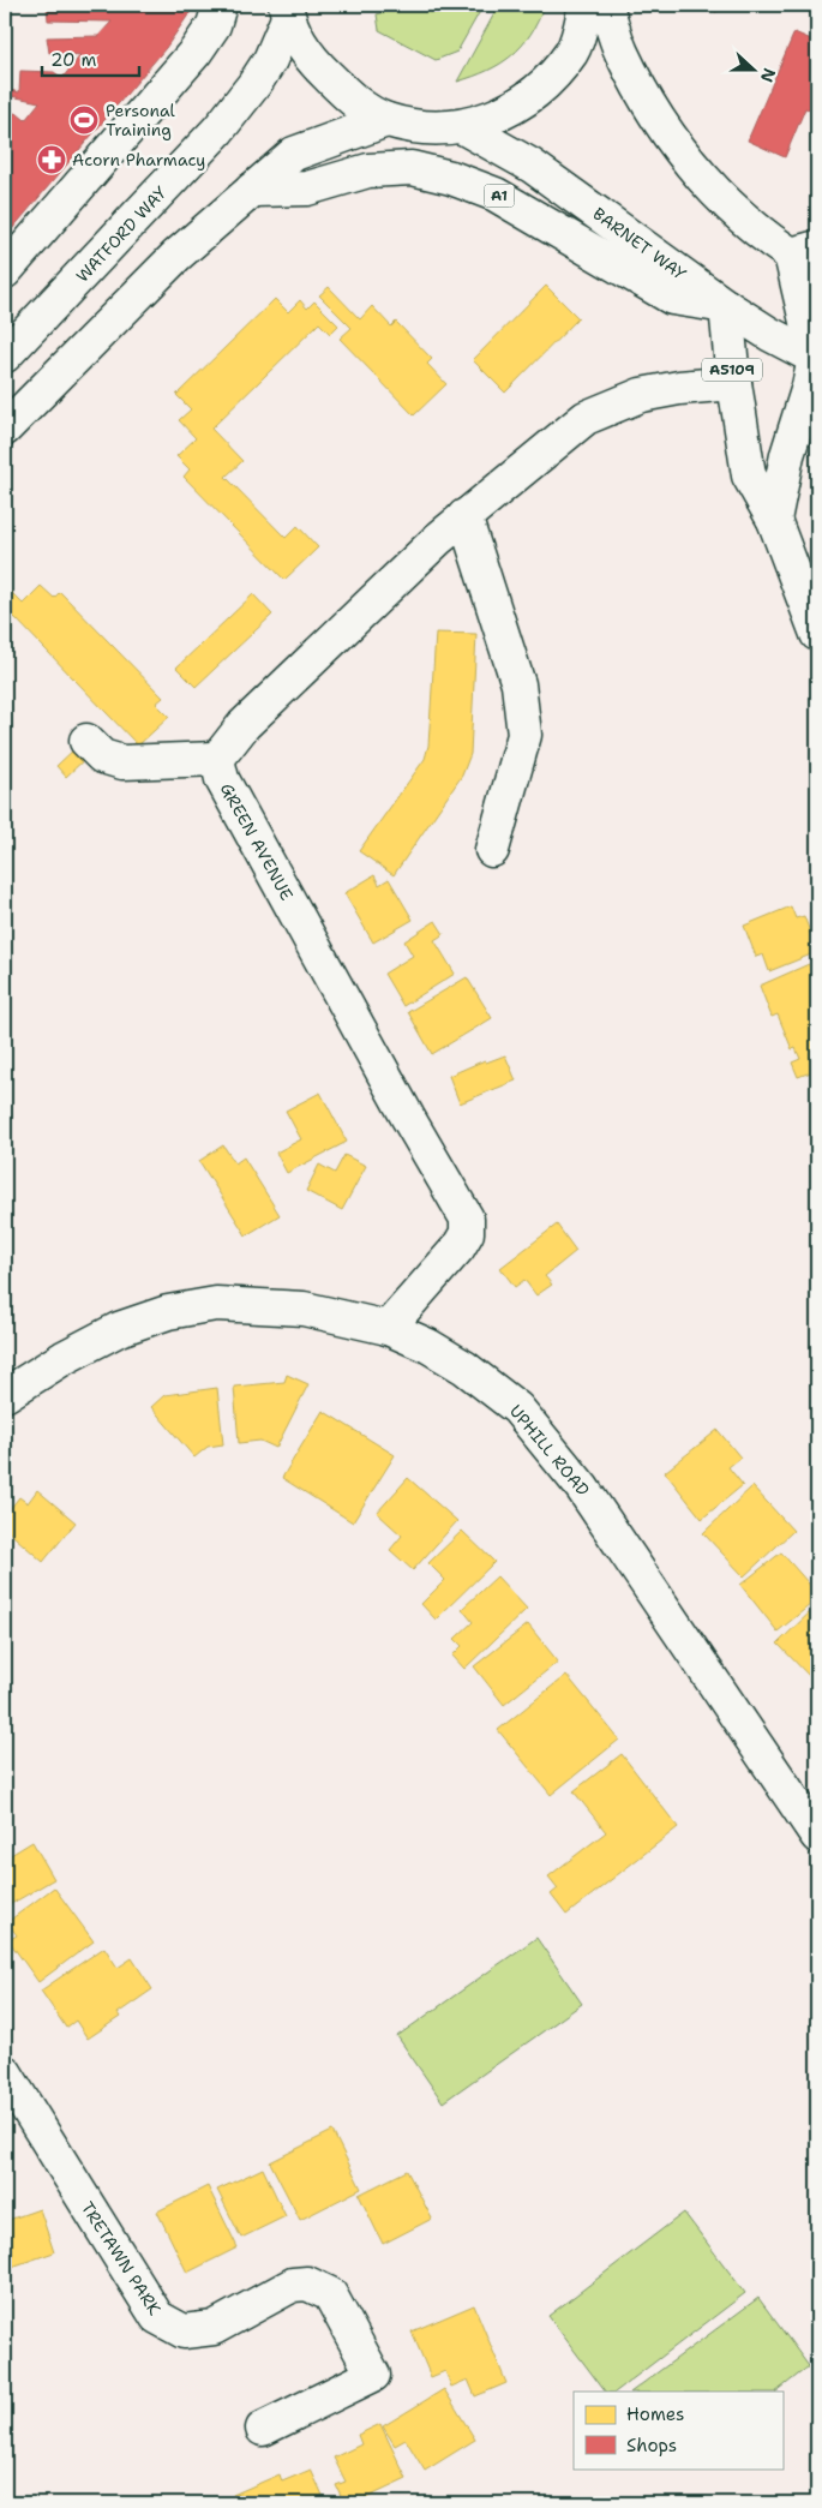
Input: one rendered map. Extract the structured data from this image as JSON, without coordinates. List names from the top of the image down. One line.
{"streets":{"main road":["A1","WATFORD WAY","BARNET WAY","A5109","GREEN AVENUE","UPHILL ROAD","TRETAWN PARK"]},"crossings":[["A1","BARNET WAY"],["A1","A5109"],["BARNET WAY","A5109"],["GREEN AVENUE","UPHILL ROAD"]],"places":{"sports":["Personal Training"],"pharmacy":["Acorn Pharmacy"]},"legend":["Homes","Shops"],"scale_bar":"20 m","north":"right"}
